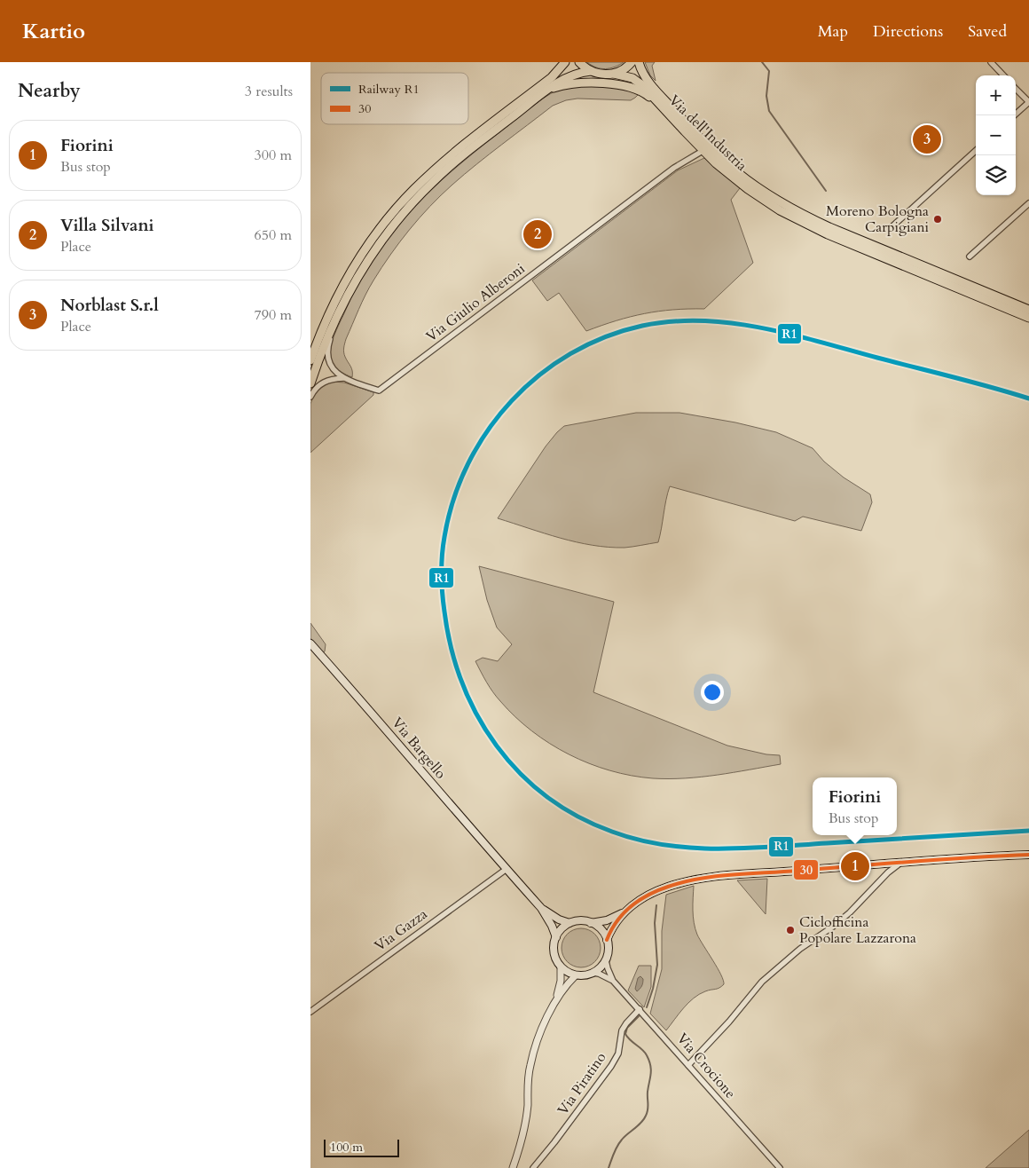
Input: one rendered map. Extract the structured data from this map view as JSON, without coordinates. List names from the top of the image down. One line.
{"streets":{"main road":["Via dell'Industria","Via Bargello"],"street":["Via Giulio Alberoni","Via Gazza","Via Crocione","Via Piratino"]},"crossings":[["Via dell'Industria","Via Giulio Alberoni"],["Via Bargello","Via Gazza"],["Via Crocione","Via Piratino"]],"places":["Moreno Bologna Carpigiani","Ciclofficina Popolare Lazzarona"],"lines":["rail line R1","transit line 30"],"legend":["Railway R1","30"],"scale_bar":"100 m","page":{"header":"Kartio","nav":["Map","Directions","Saved"],"heading":["Nearby","3 results"],"map_buttons":["+","−"],"list":[{"mark":"1","name":"Fiorini","note":"Bus stop","value":"300 m"},{"mark":"2","name":"Villa Silvani","note":"Place","value":"650 m"},{"mark":"3","name":"Norblast S.r.l","note":"Place","value":"790 m"}],"pins":["3","2","1"],"popup":["Fiorini","Bus stop"],"scale":"100 m"}}
